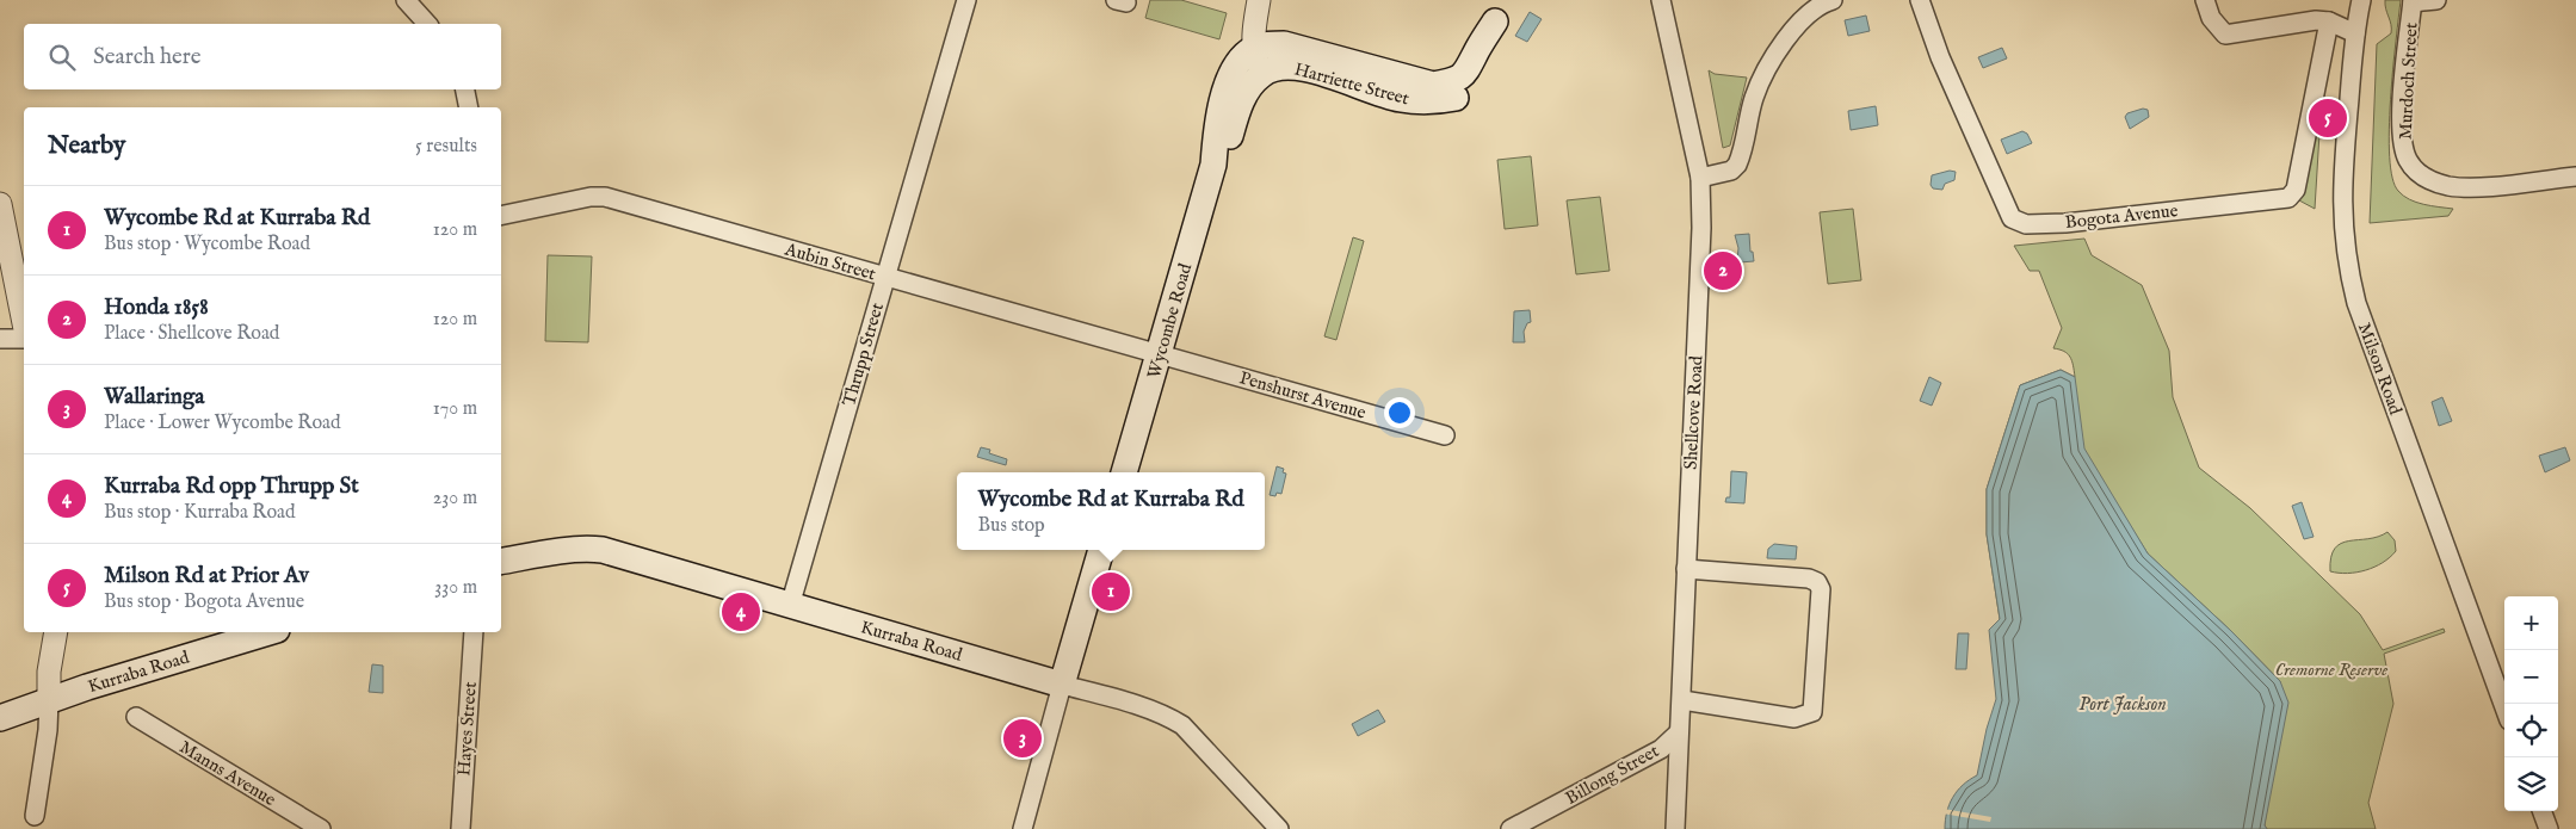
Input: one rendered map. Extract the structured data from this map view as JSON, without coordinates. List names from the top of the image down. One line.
{"streets":{"main road":["Harriette Street","Wycombe Road","Kurraba Road"],"street":["Murdoch Street","Bogota Avenue","Aubin Street","Thrupp Street","Milson Road","Penshurst Avenue","Shellcove Road","Hayes Street","Manns Avenue","Billong Street"]},"crossings":[["Harriette Street","Wycombe Road"],["Aubin Street","Wycombe Road"],["Aubin Street","Thrupp Street"],["Aubin Street","Penshurst Avenue"],["Wycombe Road","Penshurst Avenue"],["Thrupp Street","Kurraba Road"],["Shellcove Road","Billong Street"]],"water":["Port Jackson"],"parks":["Cremorne Reserve"],"page":{"search":"Search here","pins":["5","2","1","4","3"],"heading":["Nearby","5 results"],"list":[{"mark":"1","name":"Wycombe Rd at Kurraba Rd","note":"Bus stop · Wycombe Road","value":"120 m"},{"mark":"2","name":"Honda 1858","note":"Place · Shellcove Road","value":"120 m"},{"mark":"3","name":"Wallaringa","note":"Place · Lower Wycombe Road","value":"170 m"},{"mark":"4","name":"Kurraba Rd opp Thrupp St","note":"Bus stop · Kurraba Road","value":"230 m"},{"mark":"5","name":"Milson Rd at Prior Av","note":"Bus stop · Bogota Avenue","value":"330 m"}],"popup":["Wycombe Rd at Kurraba Rd","Bus stop"],"map_buttons":["+","−"]}}
